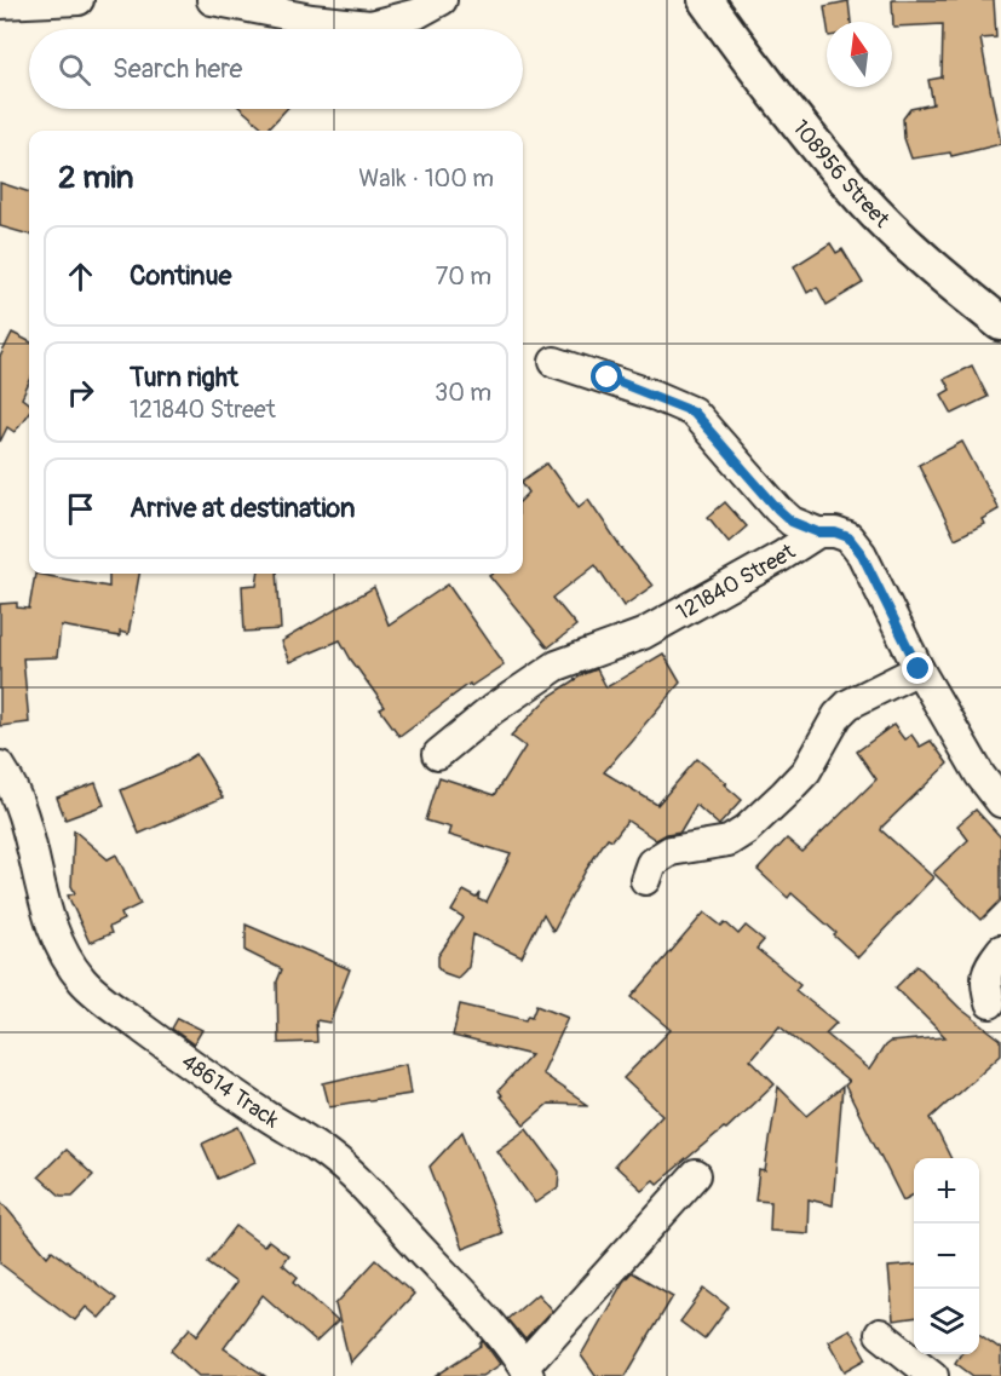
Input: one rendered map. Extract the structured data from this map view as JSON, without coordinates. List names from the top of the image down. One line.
{"streets":{"street":["108956 Street","121840 Street","48614 Track"]},"north":"top","page":{"search":"Search here","heading":["2 min","Walk · 100 m"],"list":[["Continue","70 m"],["Turn right","121840 Street","30 m"],"Arrive at destination"],"map_buttons":["+","−"]}}
